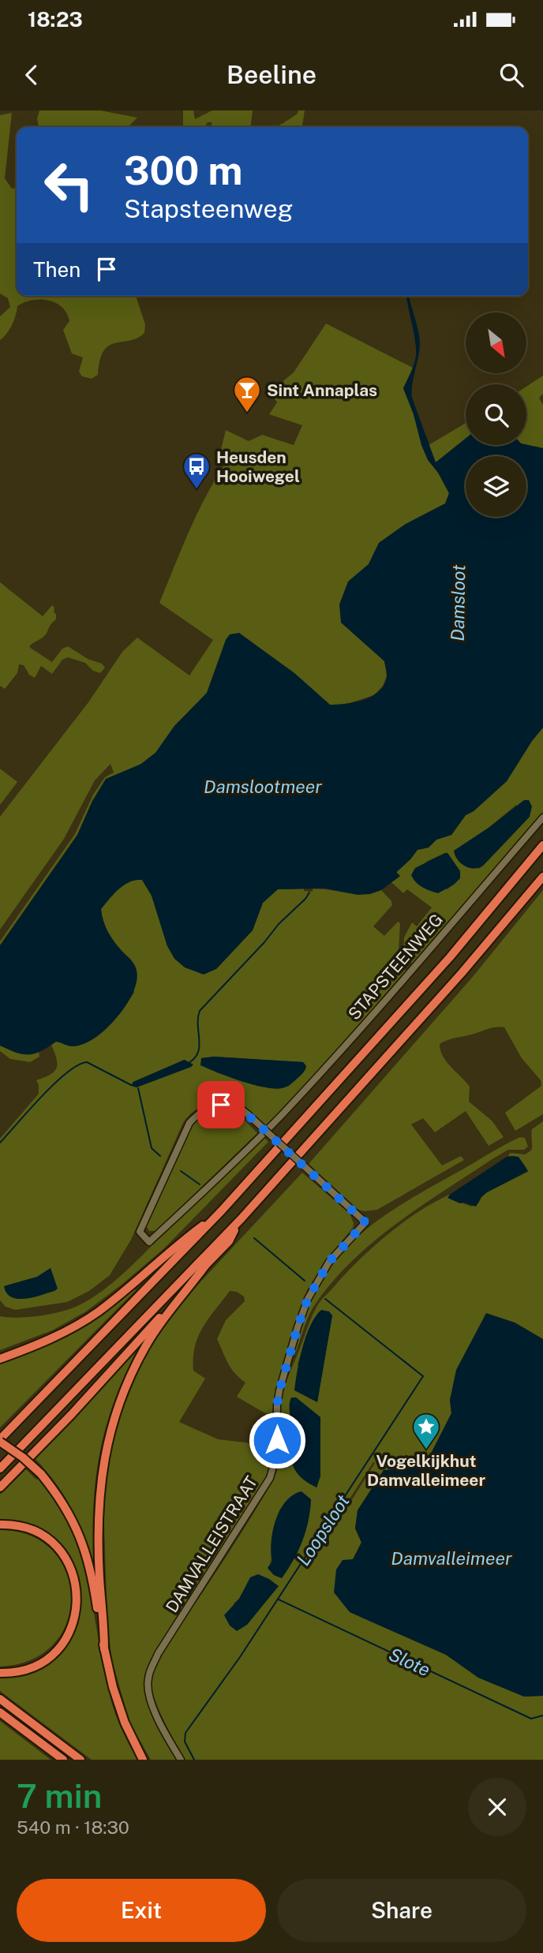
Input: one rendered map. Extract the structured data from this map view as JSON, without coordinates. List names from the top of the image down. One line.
{"streets":{"street":["STAPSTEENWEG","DAMVALLEISTRAAT"]},"crossings":[["STAPSTEENWEG","DAMVALLEISTRAAT"]],"water":["Damsloot","Damslootmeer","Loopsloot","Damvalleimeer","Slote"],"places":{"bar":["Sint Annaplas"],"bus stop":["Heusden Hooiwegel"],"place":["Vogelkijkhut Damvalleimeer"]},"north":"bottom right","page":{"status":"18:23","header":"Beeline","turn":["300 m","Stapsteenweg"],"then":"Then","heading":["7 min","540 m · 18:30"],"buttons":["Exit","Share"]}}
